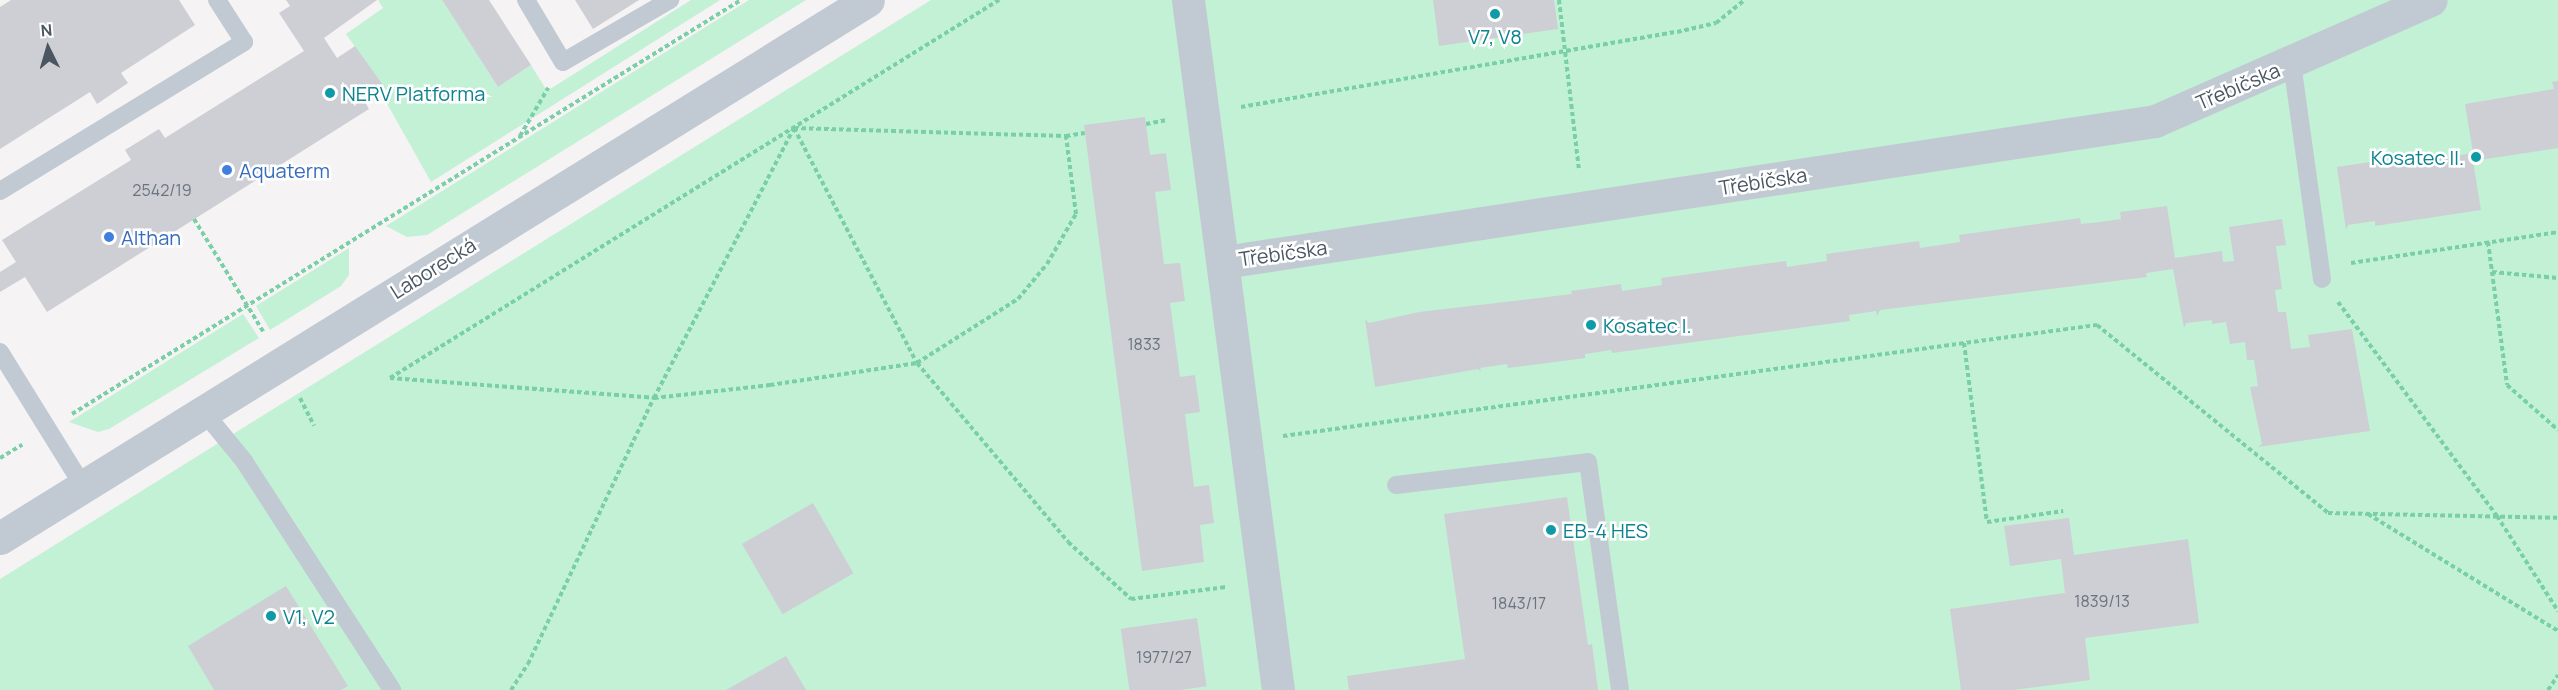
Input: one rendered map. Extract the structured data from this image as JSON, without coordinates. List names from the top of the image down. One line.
{"streets":{"street":["Třebíčska","Laborecká"]},"places":["V7, V8","NERV Platforma","Kosatec II.","Aquaterm","Althan","Kosatec I.","EB-4 HES","V1, V2"],"house_numbers":["2542/19","1833","1839/13","1843/17","1977/27"],"north":"top"}
